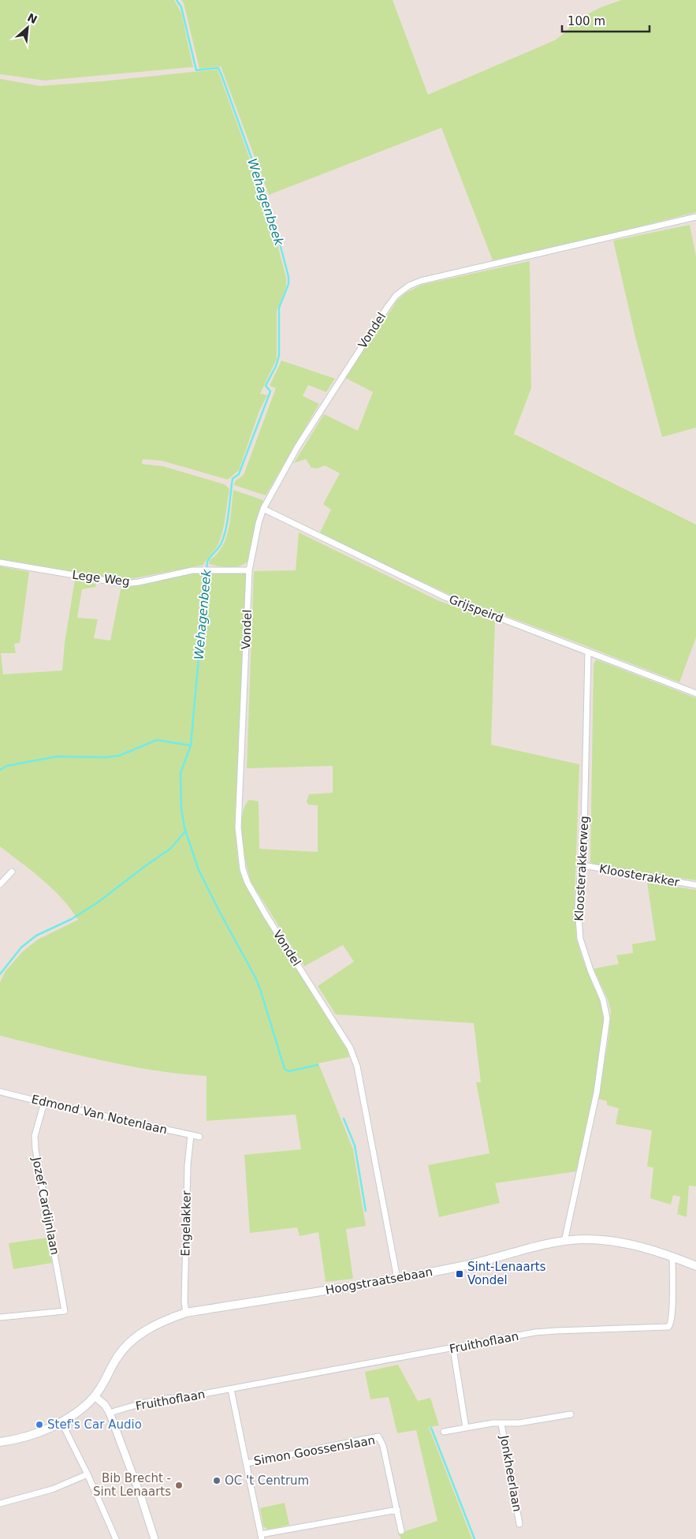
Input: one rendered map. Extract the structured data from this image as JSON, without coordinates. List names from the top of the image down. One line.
{"streets":{"main road":["Hoogstraatsebaan"],"street":["Vondel","Lege Weg","Grijspeird","Kloosterakkerweg","Kloosterakker","Edmond Van Notenlaan","Jozef Cardijnlaan","Engelakker","Fruithoflaan","Simon Goossenslaan","Jonkheerlaan"]},"crossings":[["Vondel","Lege Weg"],["Vondel","Grijspeird"],["Vondel","Hoogstraatsebaan"],["Grijspeird","Kloosterakkerweg"],["Kloosterakkerweg","Kloosterakker"],["Kloosterakkerweg","Hoogstraatsebaan"],["Edmond Van Notenlaan","Jozef Cardijnlaan"],["Edmond Van Notenlaan","Engelakker"],["Engelakker","Hoogstraatsebaan"],["Hoogstraatsebaan","Fruithoflaan"]],"water":["Wehagenbeek"],"places":{"transit":["Sint-Lenaarts Vondel"],"other":["Stef's Car Audio","OC 't Centrum","Bib Brecht - Sint Lenaarts"]},"scale_bar":"100 m","north":"top right"}
